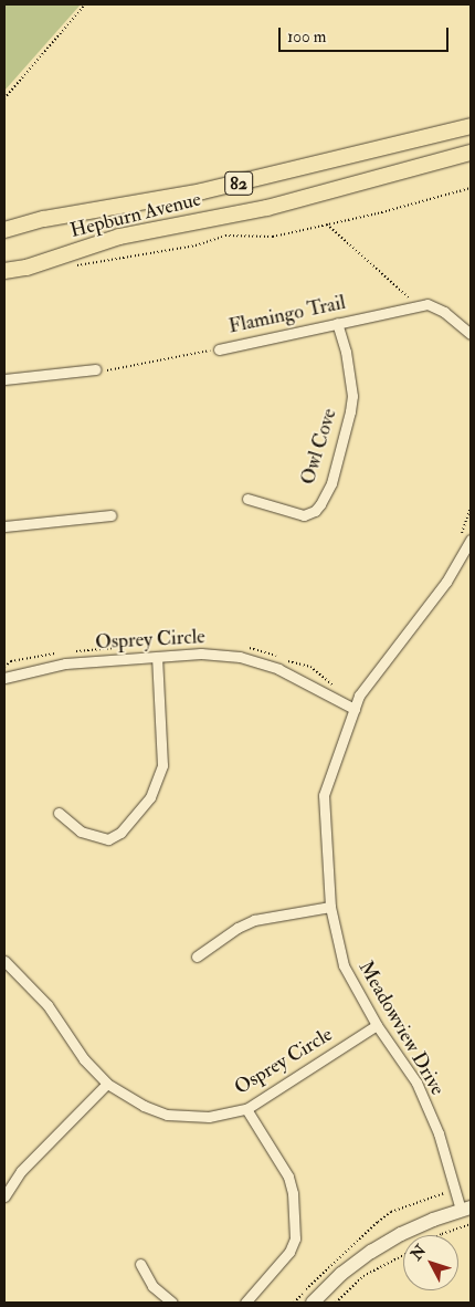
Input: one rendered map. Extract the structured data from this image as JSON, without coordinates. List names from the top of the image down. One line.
{"streets":{"main road":["82","Hepburn Avenue"],"street":["Flamingo Trail","Owl Cove","Osprey Circle","Meadowview Drive"]},"crossings":[["Flamingo Trail","Owl Cove"],["Osprey Circle","Meadowview Drive"]],"scale_bar":"100 m","north":"top left"}
